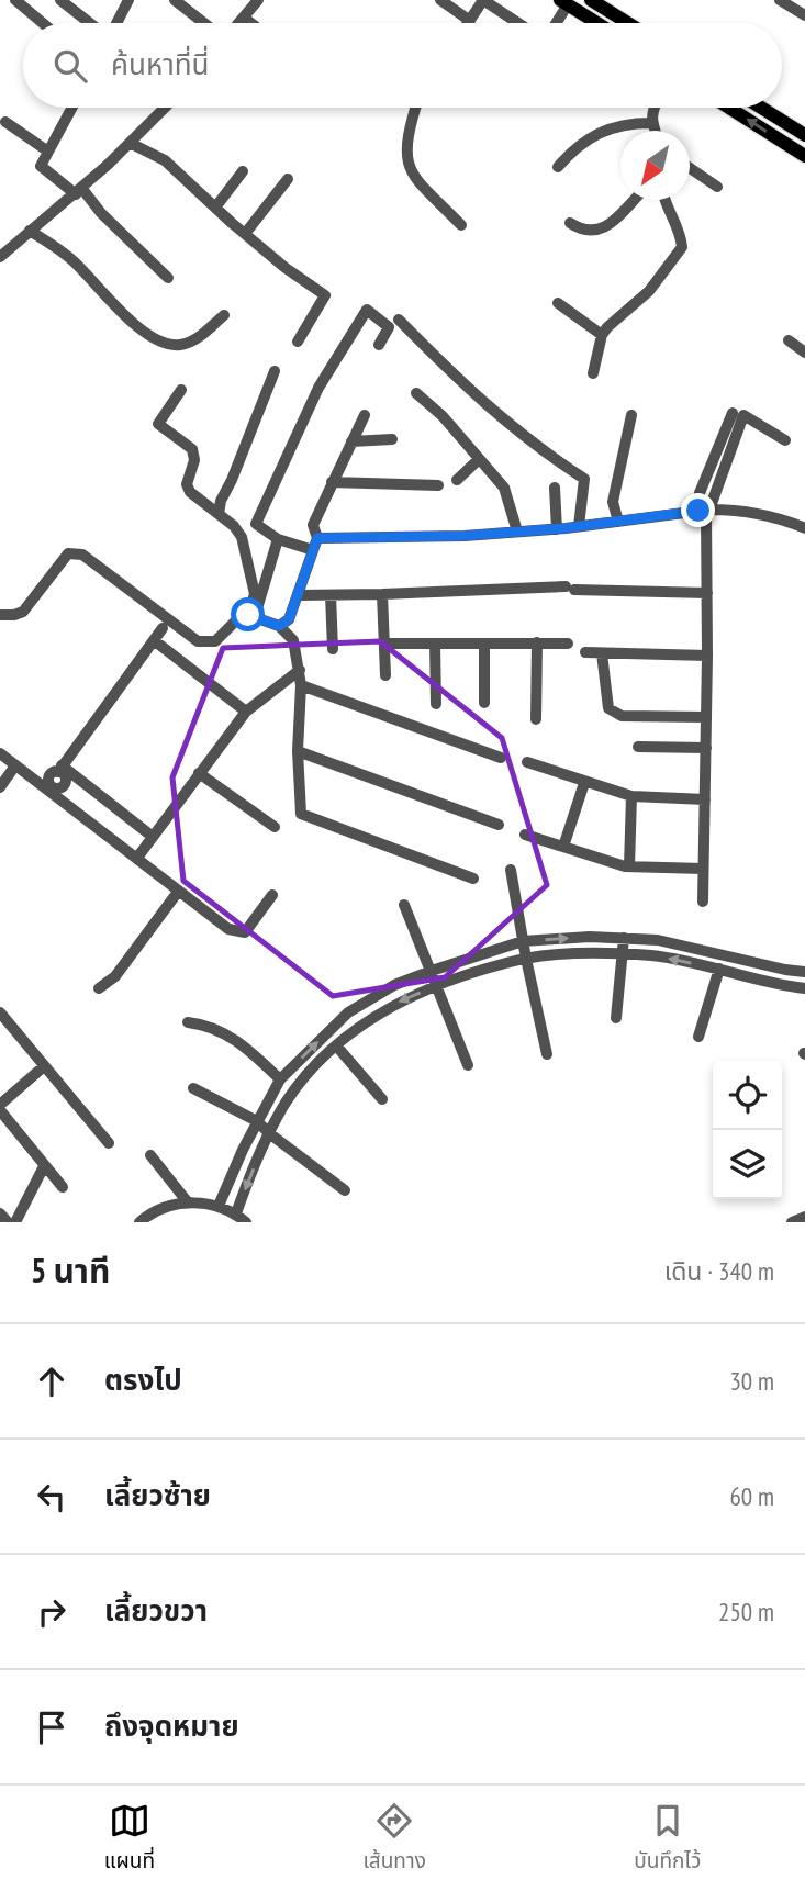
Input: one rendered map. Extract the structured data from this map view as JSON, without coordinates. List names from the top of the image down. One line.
{"north":"bottom left","page":{"search":"ค้นหาที่นี่","heading":["5 นาที","เดิน · 340 m"],"list":[["ตรงไป","30 m"],["เลี้ยวซ้าย","60 m"],["เลี้ยวขวา","250 m"],"ถึงจุดหมาย"],"nav":["แผนที่","เส้นทาง","บันทึกไว้"]}}
